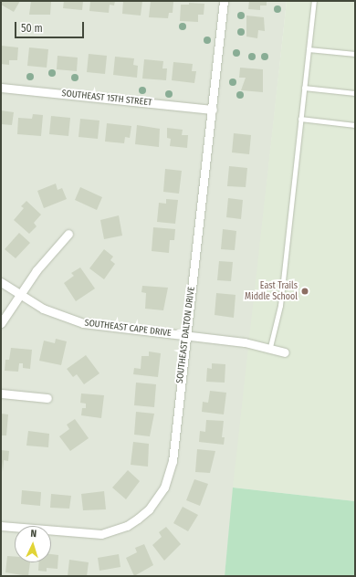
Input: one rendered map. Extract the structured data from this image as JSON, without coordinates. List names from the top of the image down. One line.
{"streets":{"street":["SOUTHEAST 15TH STREET","SOUTHEAST CAPE DRIVE","SOUTHEAST DALTON DRIVE"]},"crossings":[["SOUTHEAST 15TH STREET","SOUTHEAST DALTON DRIVE"],["SOUTHEAST CAPE DRIVE","SOUTHEAST DALTON DRIVE"]],"places":["East Trails Middle School"],"scale_bar":"50 m","north":"top"}
